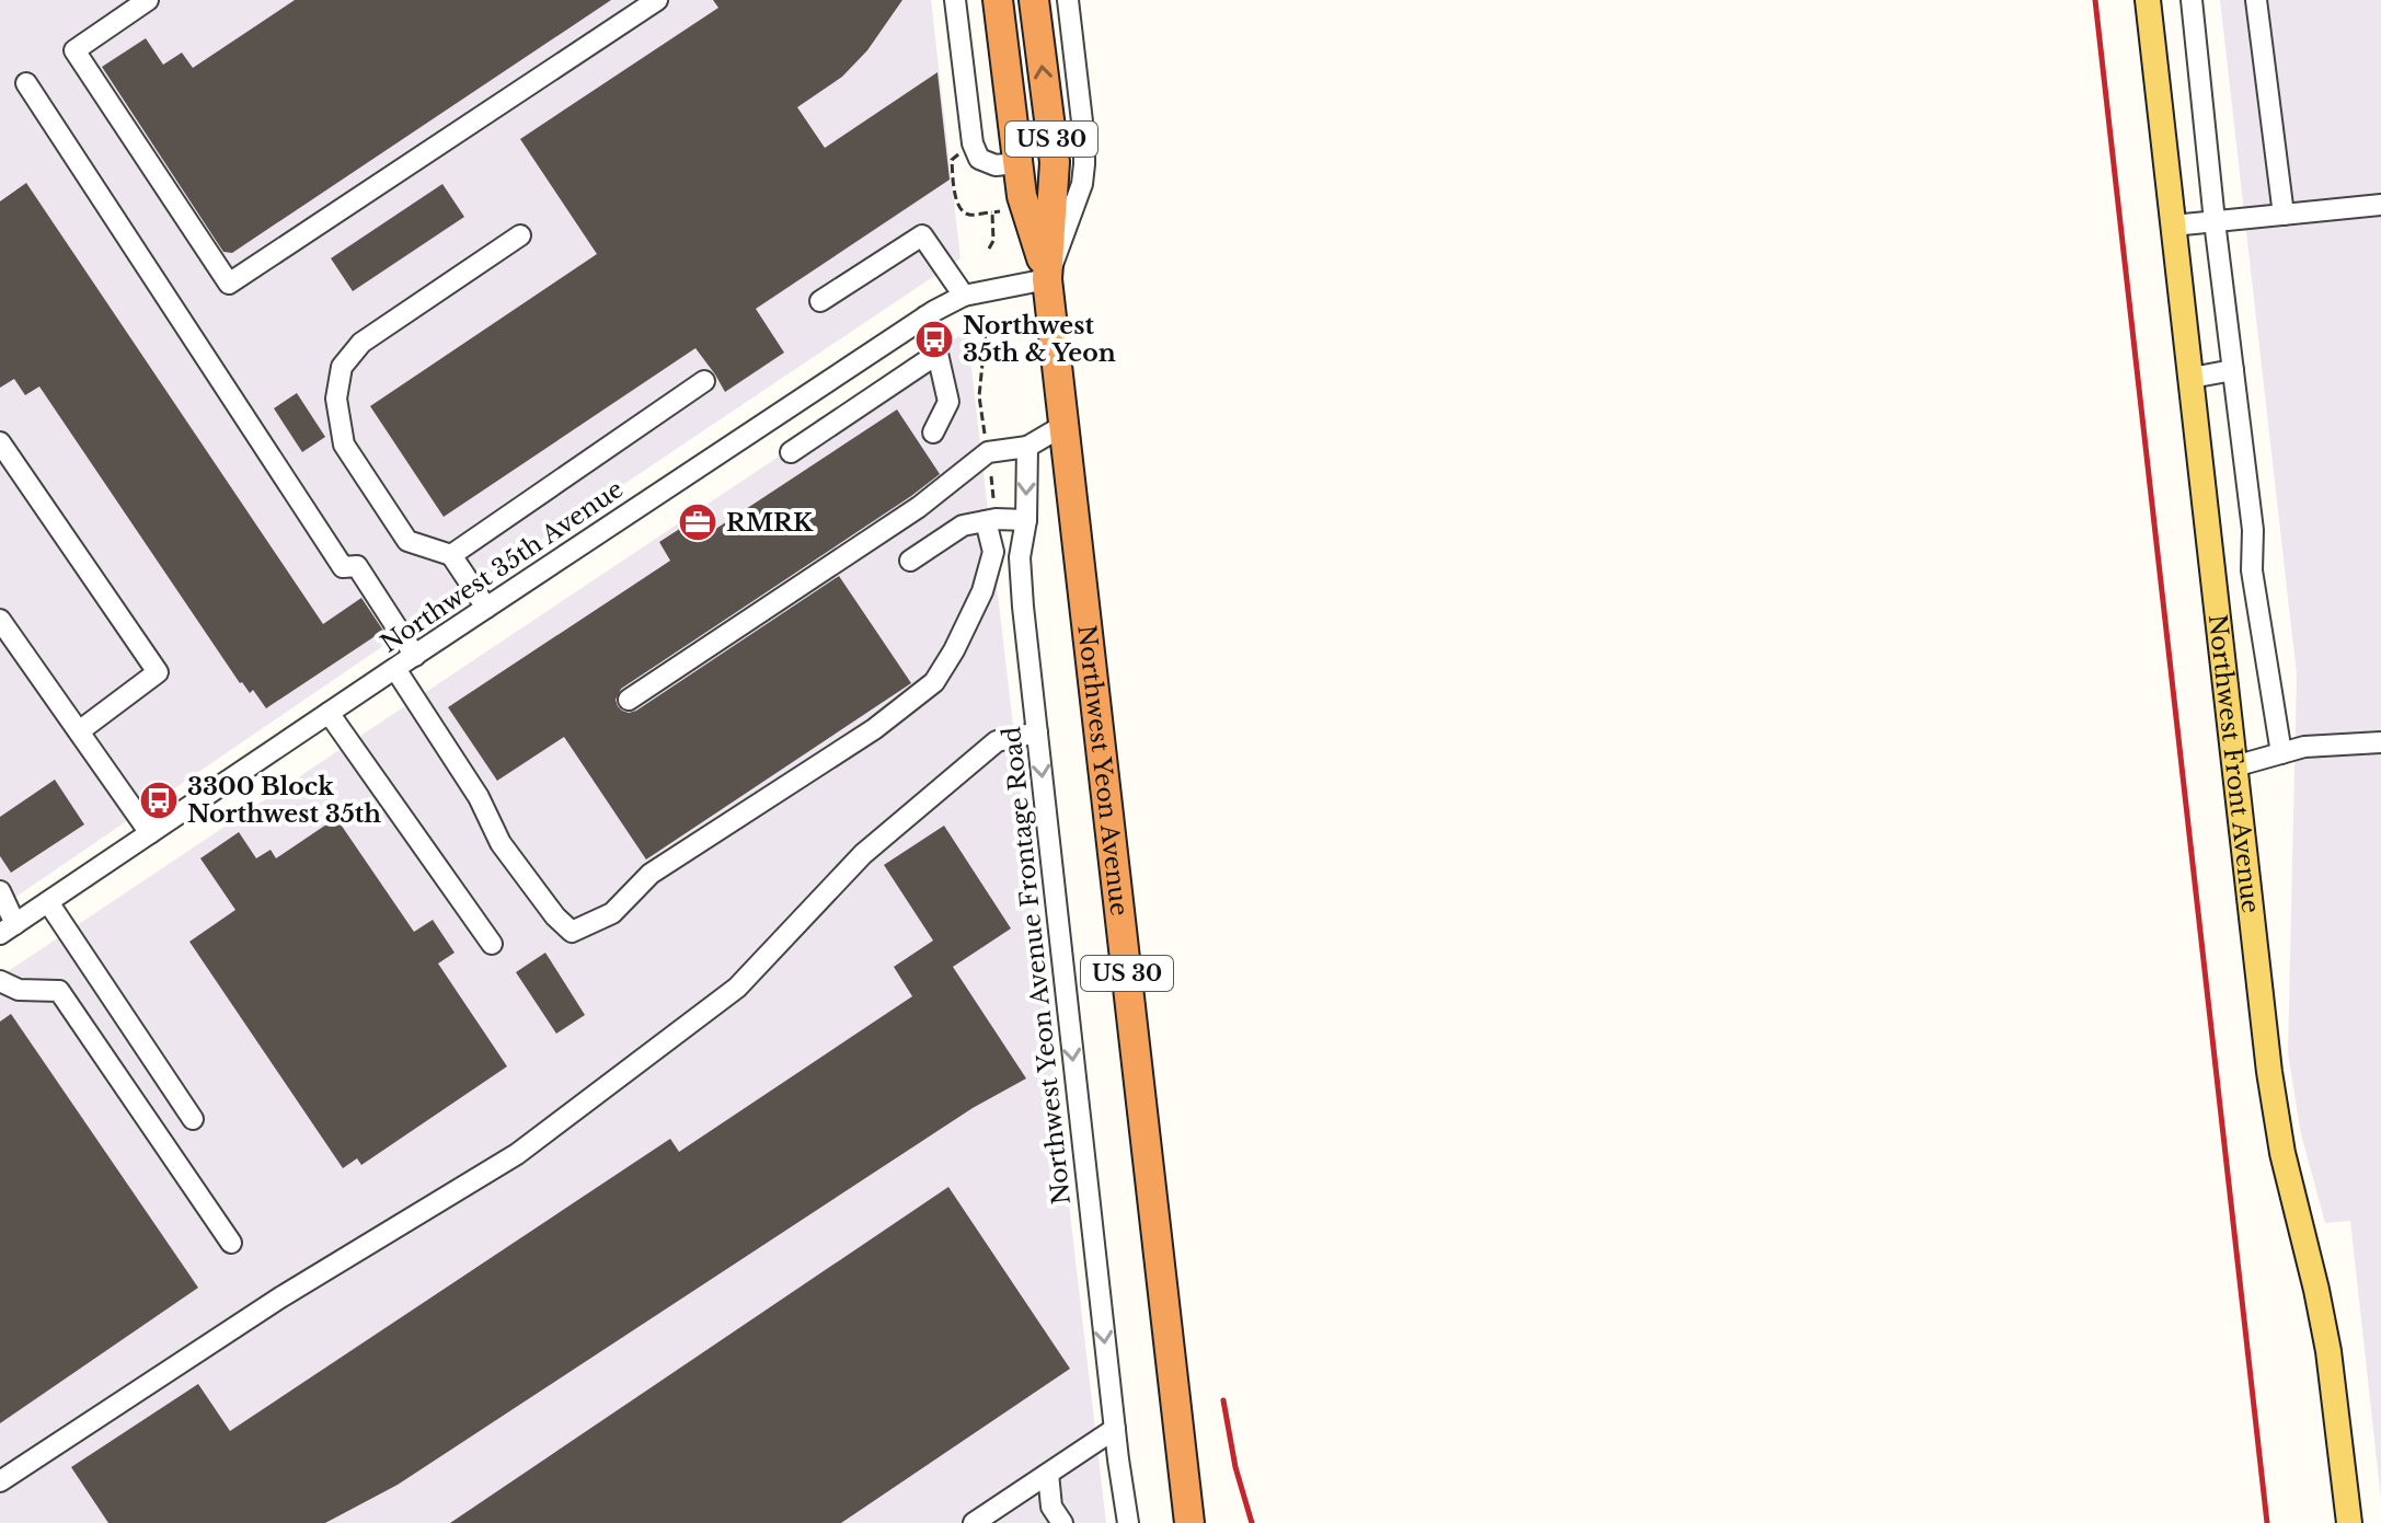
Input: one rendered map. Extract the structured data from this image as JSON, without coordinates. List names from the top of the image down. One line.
{"streets":{"highway":["US 30","Northwest Yeon Avenue"],"main road":["Northwest Front Avenue"],"street":["Northwest 35th Avenue","Northwest Yeon Avenue Frontage Road"]},"crossings":[["Northwest 35th Avenue","Northwest Yeon Avenue"]],"one_way":["Northwest Yeon Avenue Frontage Road"],"places":{"bus stop":["Northwest 35th & Yeon","3300 Block Northwest 35th"],"office":["RMRK"]}}
